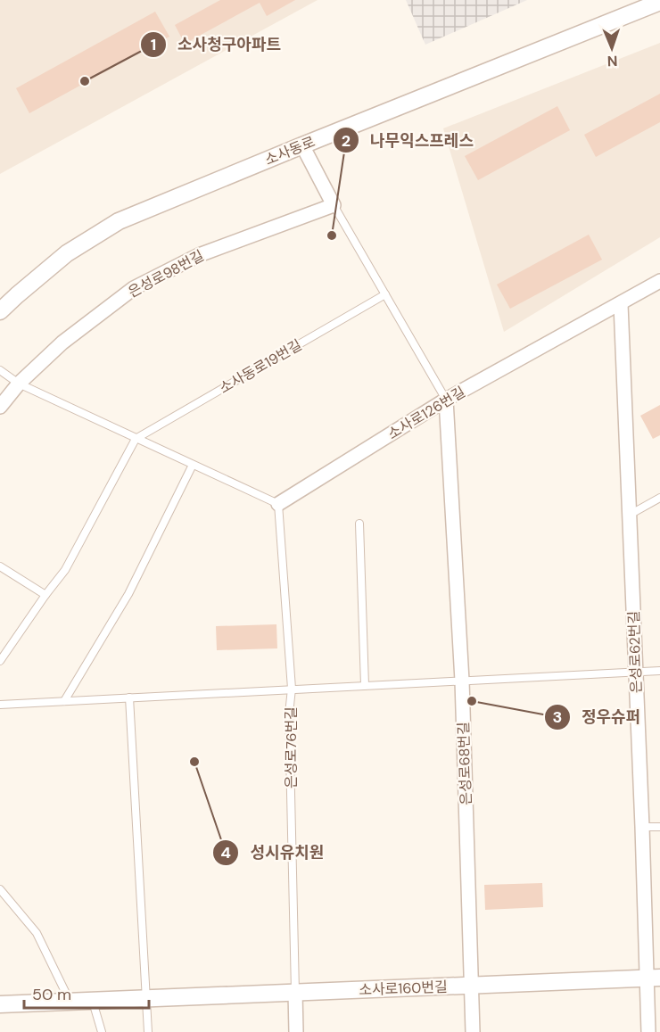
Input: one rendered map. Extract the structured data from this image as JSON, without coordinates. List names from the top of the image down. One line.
{"streets":{"street":["소사동로","은성로98번길","소사로126번길","은성로62번길","은성로68번길","소사로160번길"],"lane":["소사동로19번길","은성로76번길"]},"crossings":[["소사로126번길","은성로62번길"],["소사로126번길","은성로76번길"],["소사로126번길","은성로68번길"],["은성로62번길","소사로160번길"],["은성로76번길","소사로160번길"],["은성로68번길","소사로160번길"]],"places":["소사청구아파트","나무익스프레스","정우슈퍼","성시유치원"],"scale_bar":"50 m","north":"bottom"}
